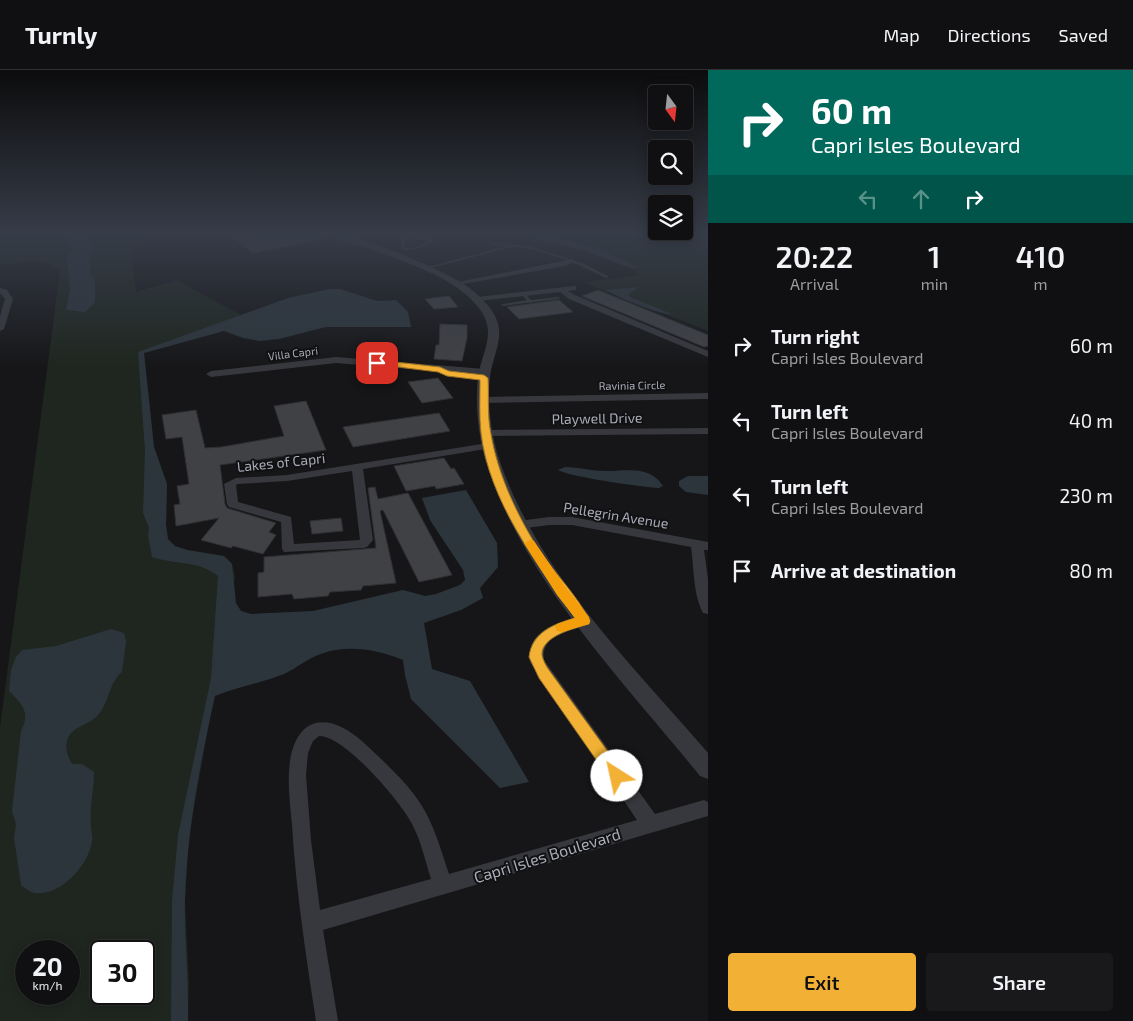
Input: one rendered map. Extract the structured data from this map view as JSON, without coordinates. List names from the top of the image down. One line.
{"streets":{"street":["Villa Capri","Ravinia Circle","Playwell Drive","Lakes of Capri","Pellegrin Avenue","Capri Isles Boulevard"]},"crossings":[["Playwell Drive","Lakes of Capri"]],"north":"bottom","page":{"header":"Turnly","nav":["Map","Directions","Saved"],"turn":["60 m","Capri Isles Boulevard"],"eta":["20:22","Arrival","1","min","410","m"],"list":[{"name":"Turn right","note":"Capri Isles Boulevard","value":"60 m"},{"name":"Turn left","note":"Capri Isles Boulevard","value":"40 m"},{"name":"Turn left","note":"Capri Isles Boulevard","value":"230 m"},{"name":"Arrive at destination","value":"80 m"}],"speed":"20 km/h","limit":"30","buttons":["Exit","Share"]}}
